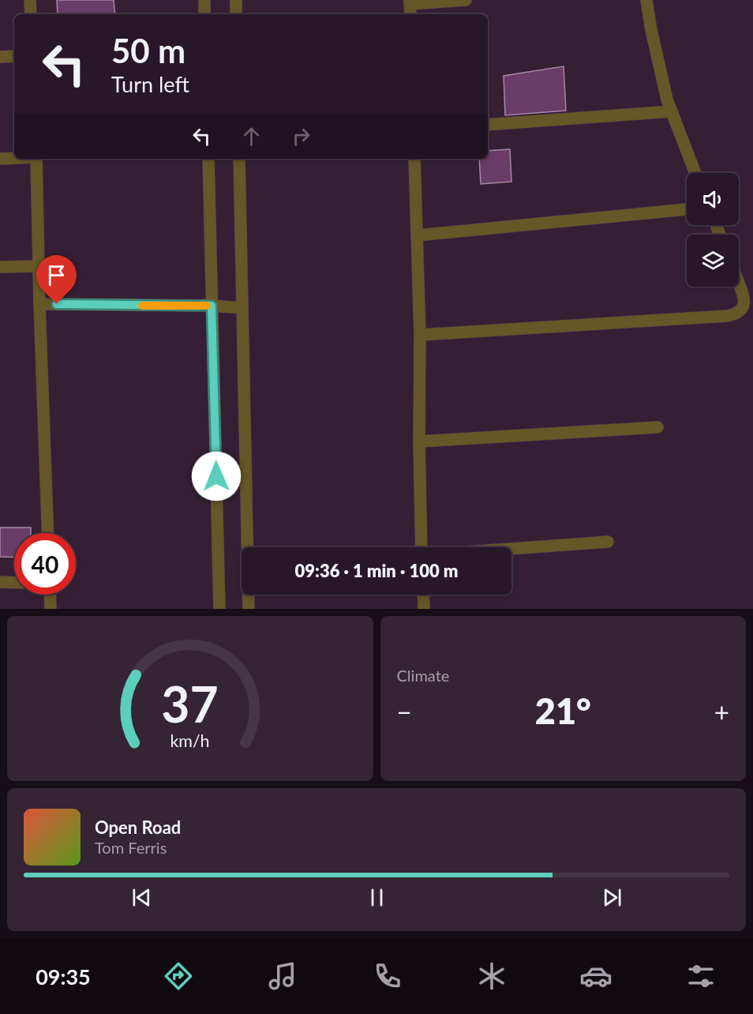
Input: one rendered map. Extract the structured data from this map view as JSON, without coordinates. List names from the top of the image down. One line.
{"page":{"turn":["50 m","Turn left"],"limit":"40","trip":"09:36 · 1 min · 100 m","tile":"Climate","heat":["−","21°","+"],"song":["Open Road","Tom Ferris"],"tabs":"09:35","gauge":["37","km/h"]}}
